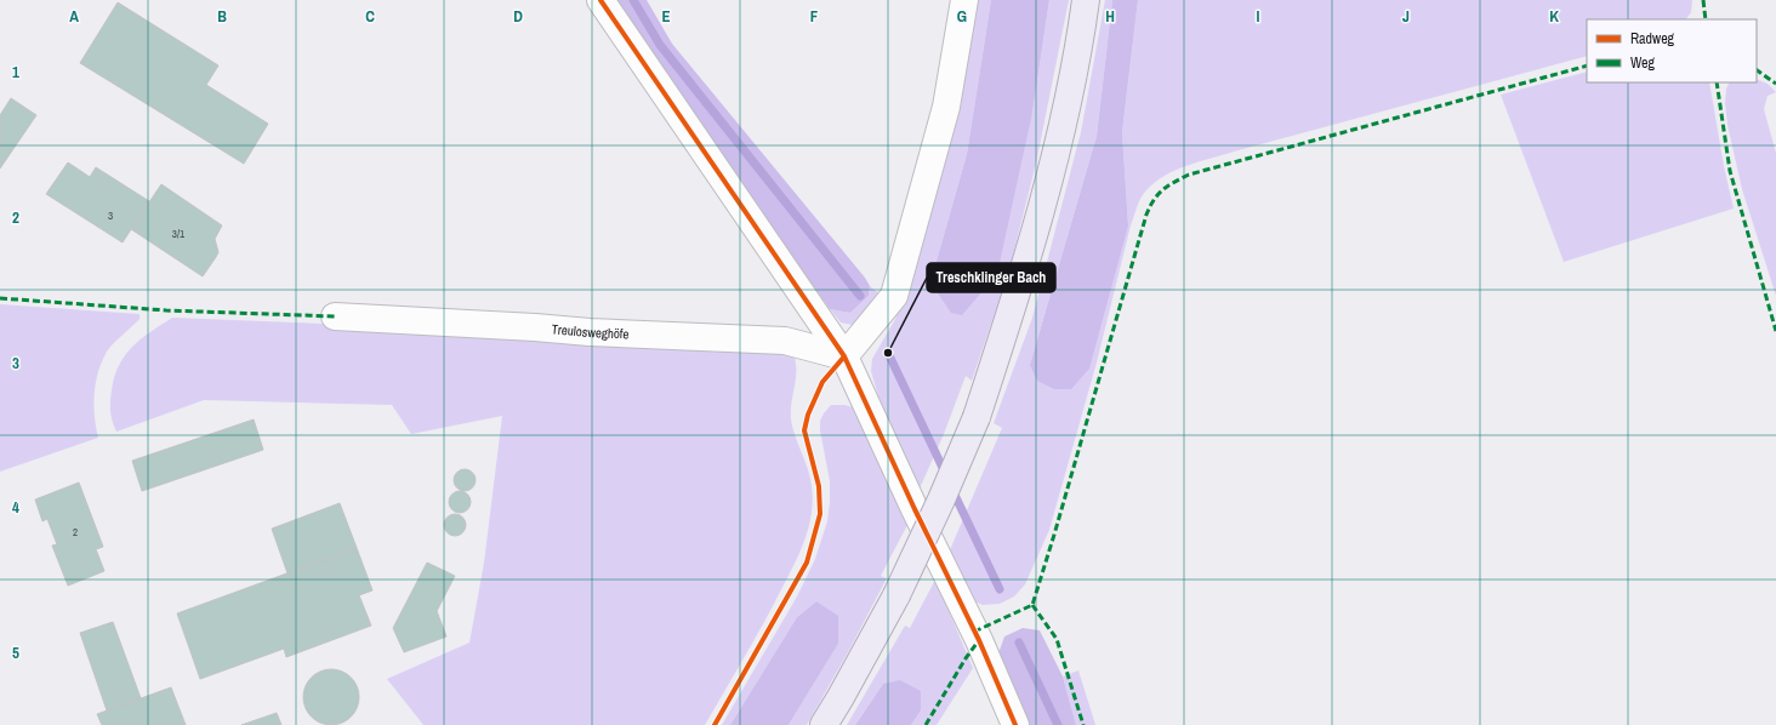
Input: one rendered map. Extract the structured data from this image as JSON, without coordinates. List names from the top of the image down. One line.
{"streets":{"street":["Treulosweghöfe"]},"places":["Treschklinger Bach"],"house_numbers":["3","3/1","2"],"legend":["Radweg","Weg"],"grid":{"columns":["A","B","C","D","E","F","G","H","I","J","K"],"rows":["1","2","3","4","5"]}}
